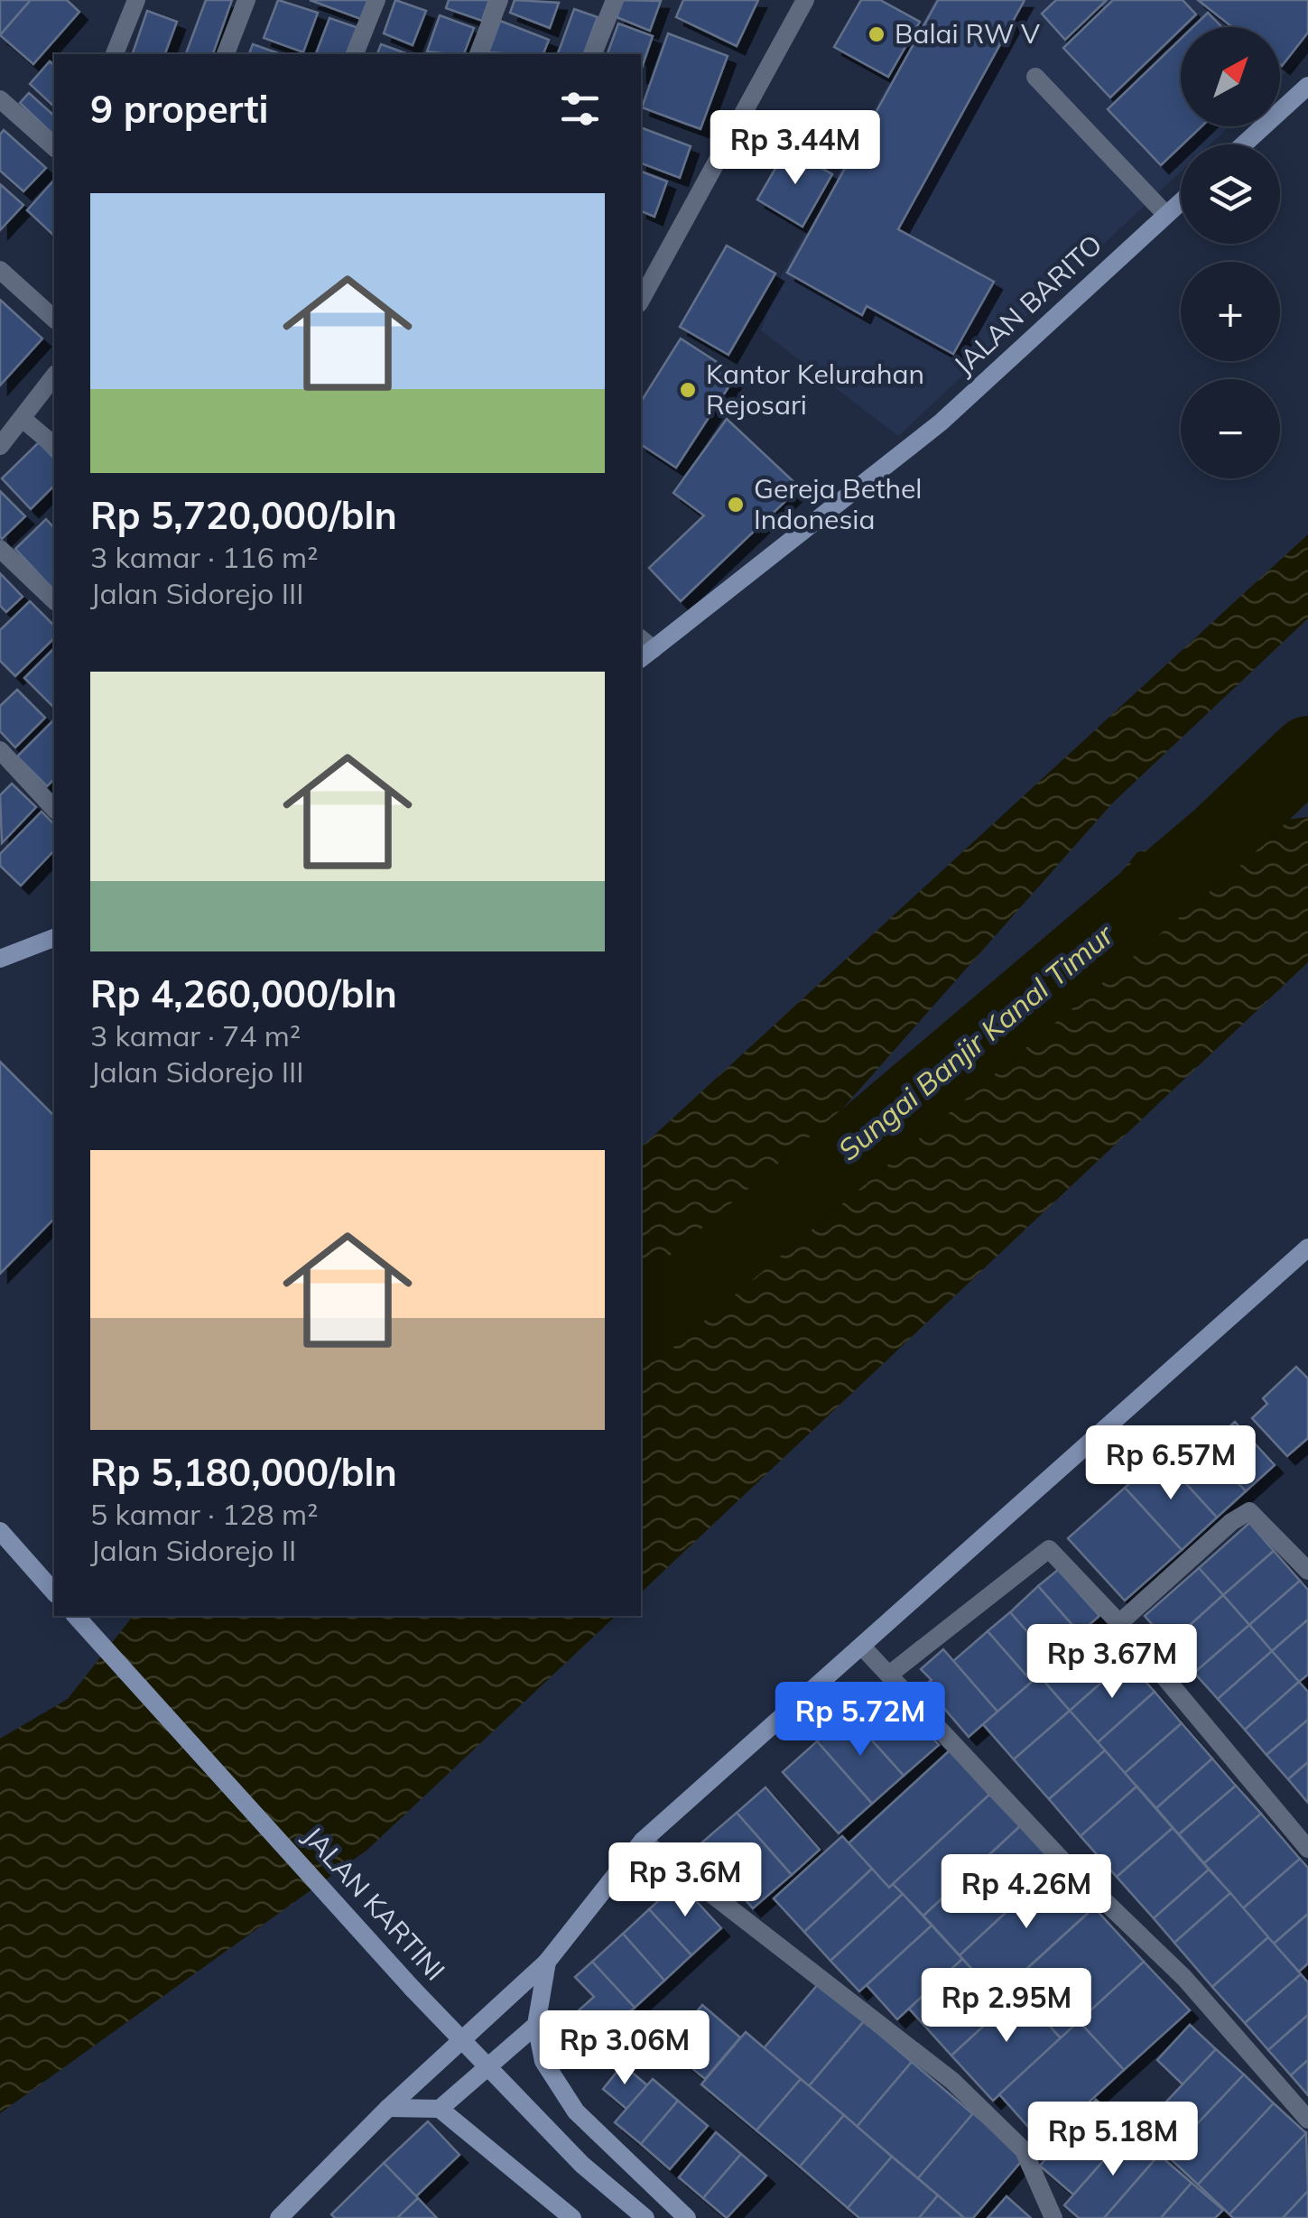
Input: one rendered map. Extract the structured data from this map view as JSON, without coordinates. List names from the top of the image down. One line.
{"streets":{"street":["JALAN BARITO","JALAN KARTINI"]},"water":["Sungai Banjir Kanal Timur"],"places":["Balai RW V","Kantor Kelurahan Rejosari","Gereja Bethel Indonesia"],"north":"top right","page":{"map_buttons":["+","−"],"heading":"9 properti","price":["Rp 3.44M","Rp 6.57M","Rp 3.67M","Rp 5.72M","Rp 3.6M","Rp 4.26M","Rp 2.95M","Rp 3.06M","Rp 5.18M"],"list":[{"name":"Rp 5,720,000/bln","note":"3 kamar · 116 m² · Jalan Sidorejo III"},{"name":"Rp 4,260,000/bln","note":"3 kamar · 74 m² · Jalan Sidorejo III"},{"name":"Rp 5,180,000/bln","note":"5 kamar · 128 m² · Jalan Sidorejo II"}]}}
